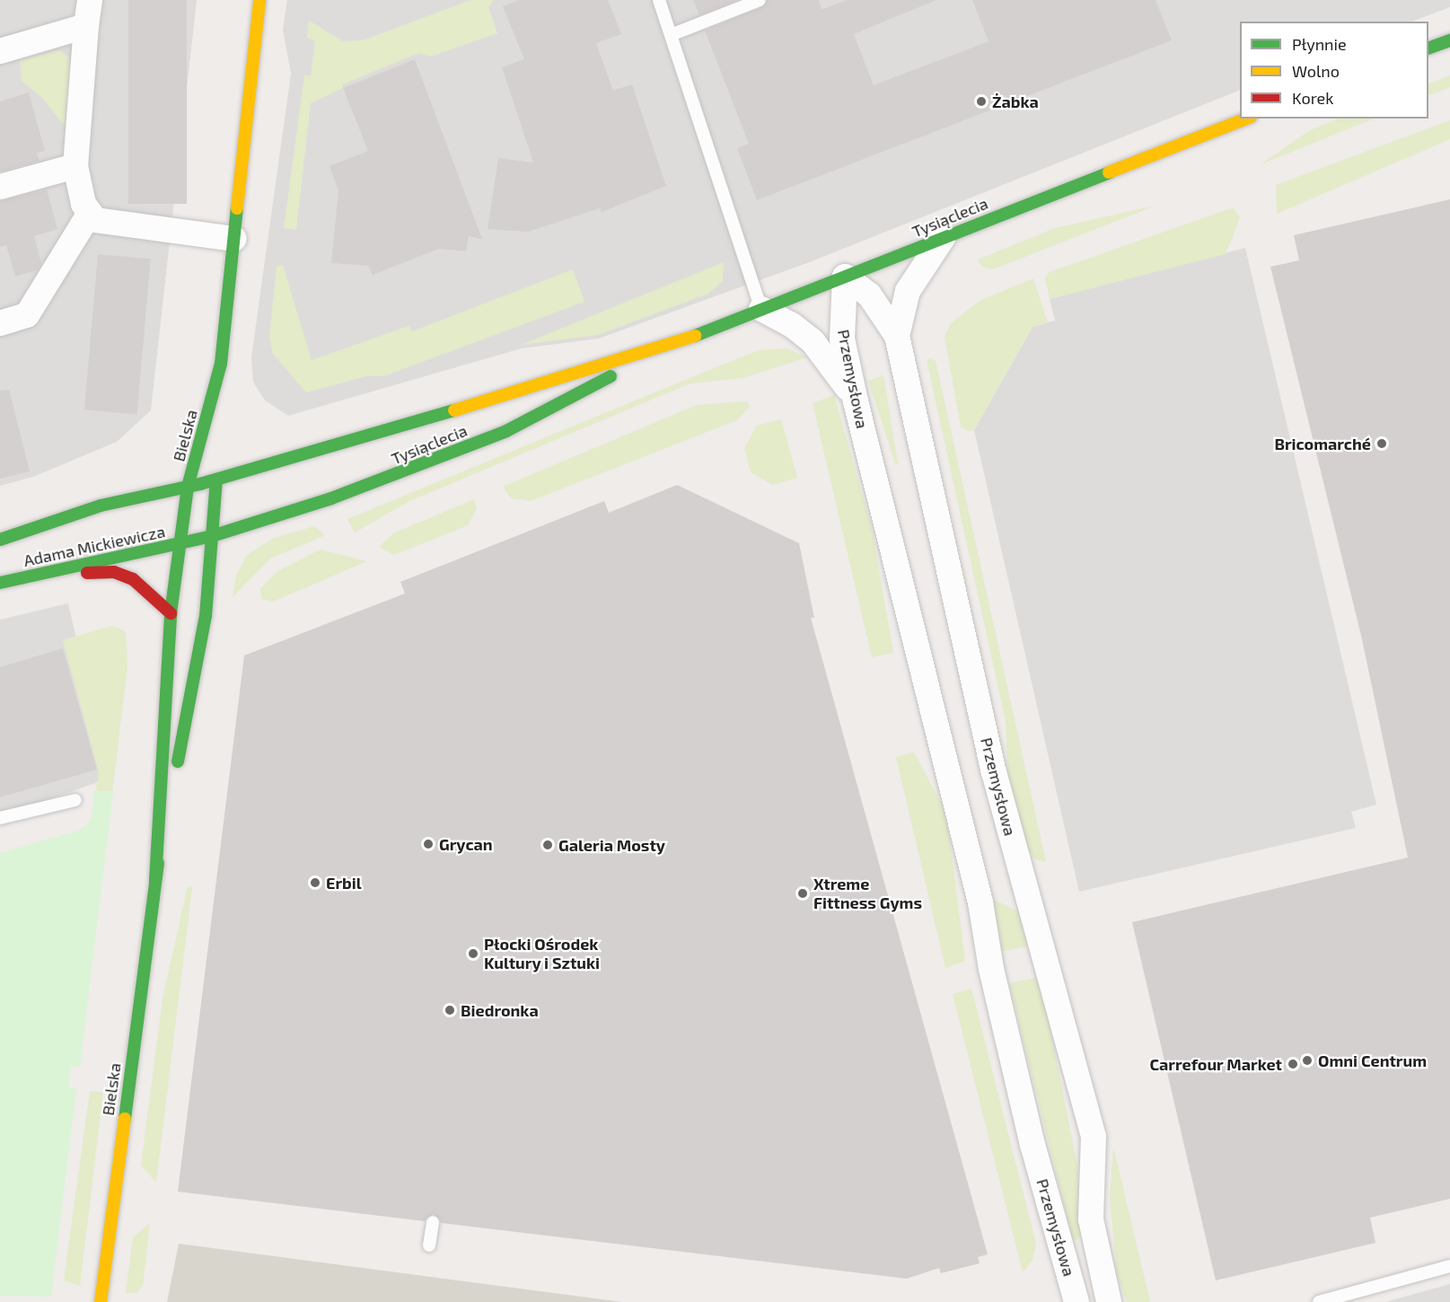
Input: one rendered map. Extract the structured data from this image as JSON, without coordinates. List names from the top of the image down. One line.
{"streets":{"street":["Tysiąclecia","Przemysłowa","Bielska","Adama Mickiewicza"]},"crossings":[["Tysiąclecia","Przemysłowa"],["Tysiąclecia","Bielska"],["Tysiąclecia","Adama Mickiewicza"],["Bielska","Adama Mickiewicza"]],"places":["Żabka","Bricomarché","Grycan","Galeria Mosty","Erbil","Xtreme Fittness Gyms","Płocki Ośrodek Kultury i Sztuki","Biedronka","Omni Centrum","Carrefour Market"],"legend":["Płynnie","Wolno","Korek"]}
